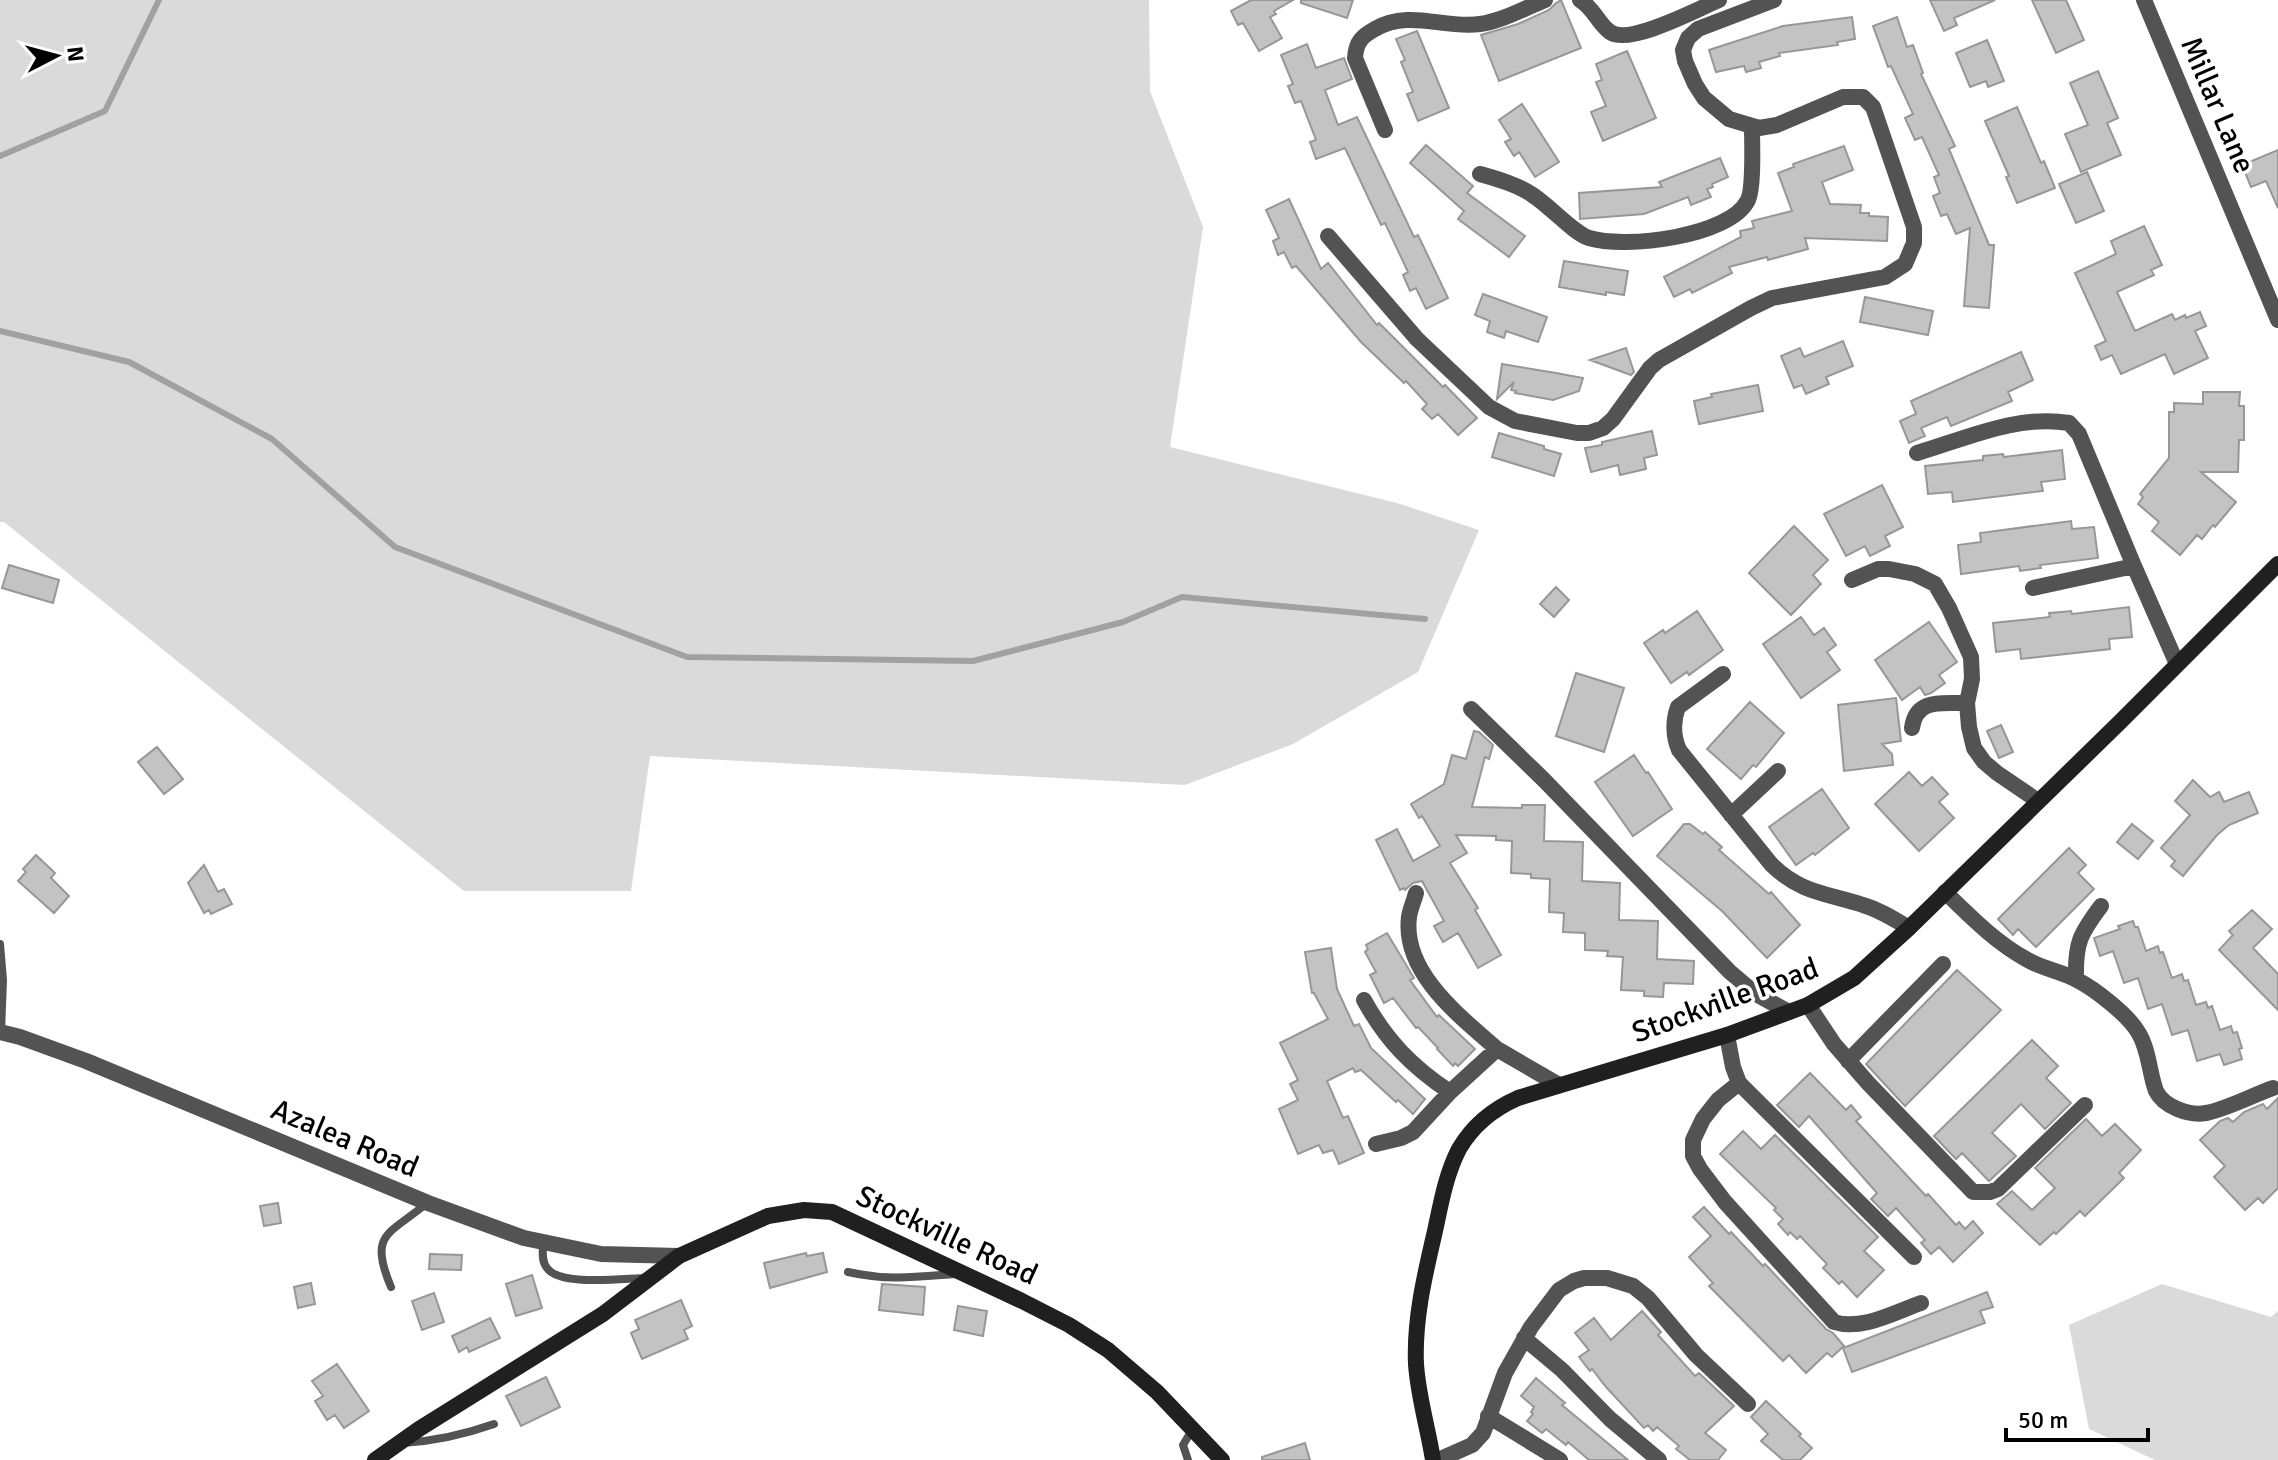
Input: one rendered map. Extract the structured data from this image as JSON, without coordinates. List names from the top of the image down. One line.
{"streets":{"street":["Millar Lane","Stockville Road","Azalea Road"]},"crossings":[["Stockville Road","Azalea Road"]],"scale_bar":"50 m","north":"right"}
